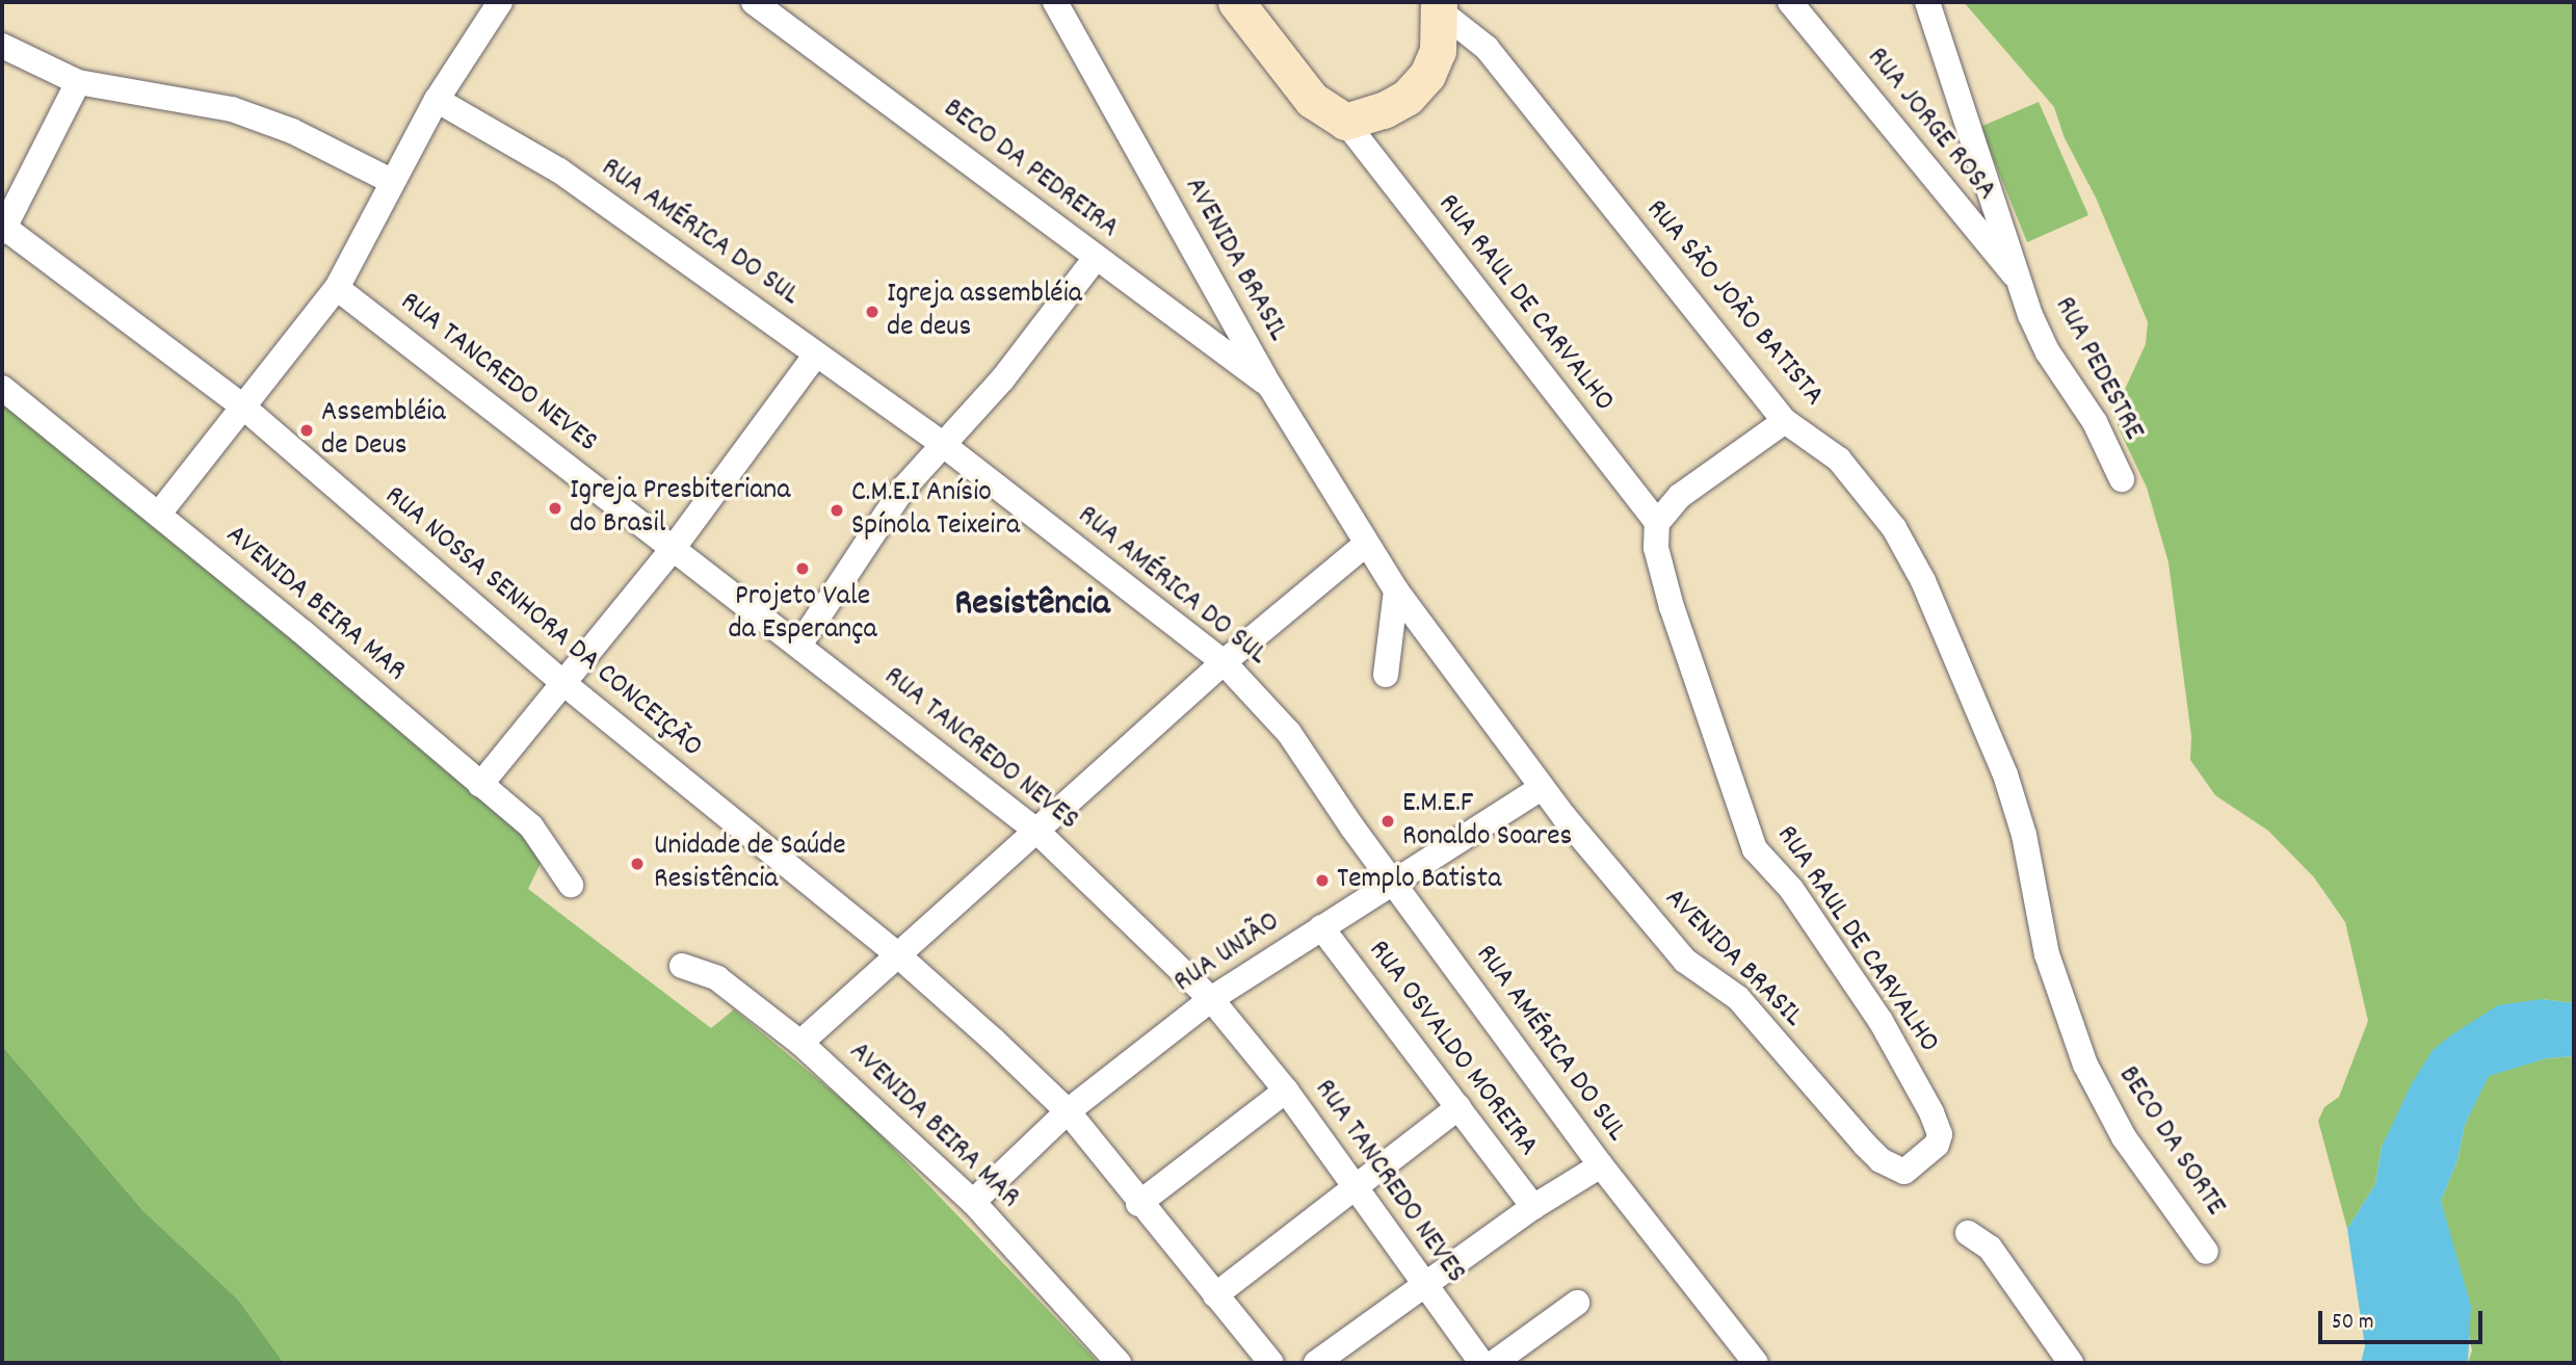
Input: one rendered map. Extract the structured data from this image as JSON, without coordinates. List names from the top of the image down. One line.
{"streets":{"street":["RUA JORGE ROSA","BECO DA PEDREIRA","RUA AMÉRICA DO SUL","AVENIDA BRASIL","RUA RAUL DE CARVALHO","RUA SÃO JOÃO BATISTA","RUA PEDESTRE","RUA TANCREDO NEVES","AVENIDA BEIRA MAR","RUA NOSSA SENHORA DA CONCEIÇÃO","RUA UNIÃO","RUA OSVALDO MOREIRA","BECO DA SORTE"]},"crossings":[["RUA JORGE ROSA","RUA PEDESTRE"],["BECO DA PEDREIRA","AVENIDA BRASIL"],["RUA AMÉRICA DO SUL","RUA UNIÃO"],["AVENIDA BRASIL","RUA RAUL DE CARVALHO"],["AVENIDA BRASIL","RUA UNIÃO"],["RUA SÃO JOÃO BATISTA","BECO DA SORTE"],["RUA TANCREDO NEVES","RUA UNIÃO"],["AVENIDA BEIRA MAR","RUA UNIÃO"],["RUA NOSSA SENHORA DA CONCEIÇÃO","RUA UNIÃO"],["RUA UNIÃO","RUA OSVALDO MOREIRA"]],"districts":["Resistência"],"places":["Igreja assembléia de deus","Assembléia de Deus","Igreja Presbiteriana do Brasil","C.M.E.I Anísio Spínola Teixeira","Projeto Vale da Esperança","E.M.E.F Ronaldo Soares","Unidade de Saúde Resistência","Templo Batista"],"scale_bar":"50 m"}
